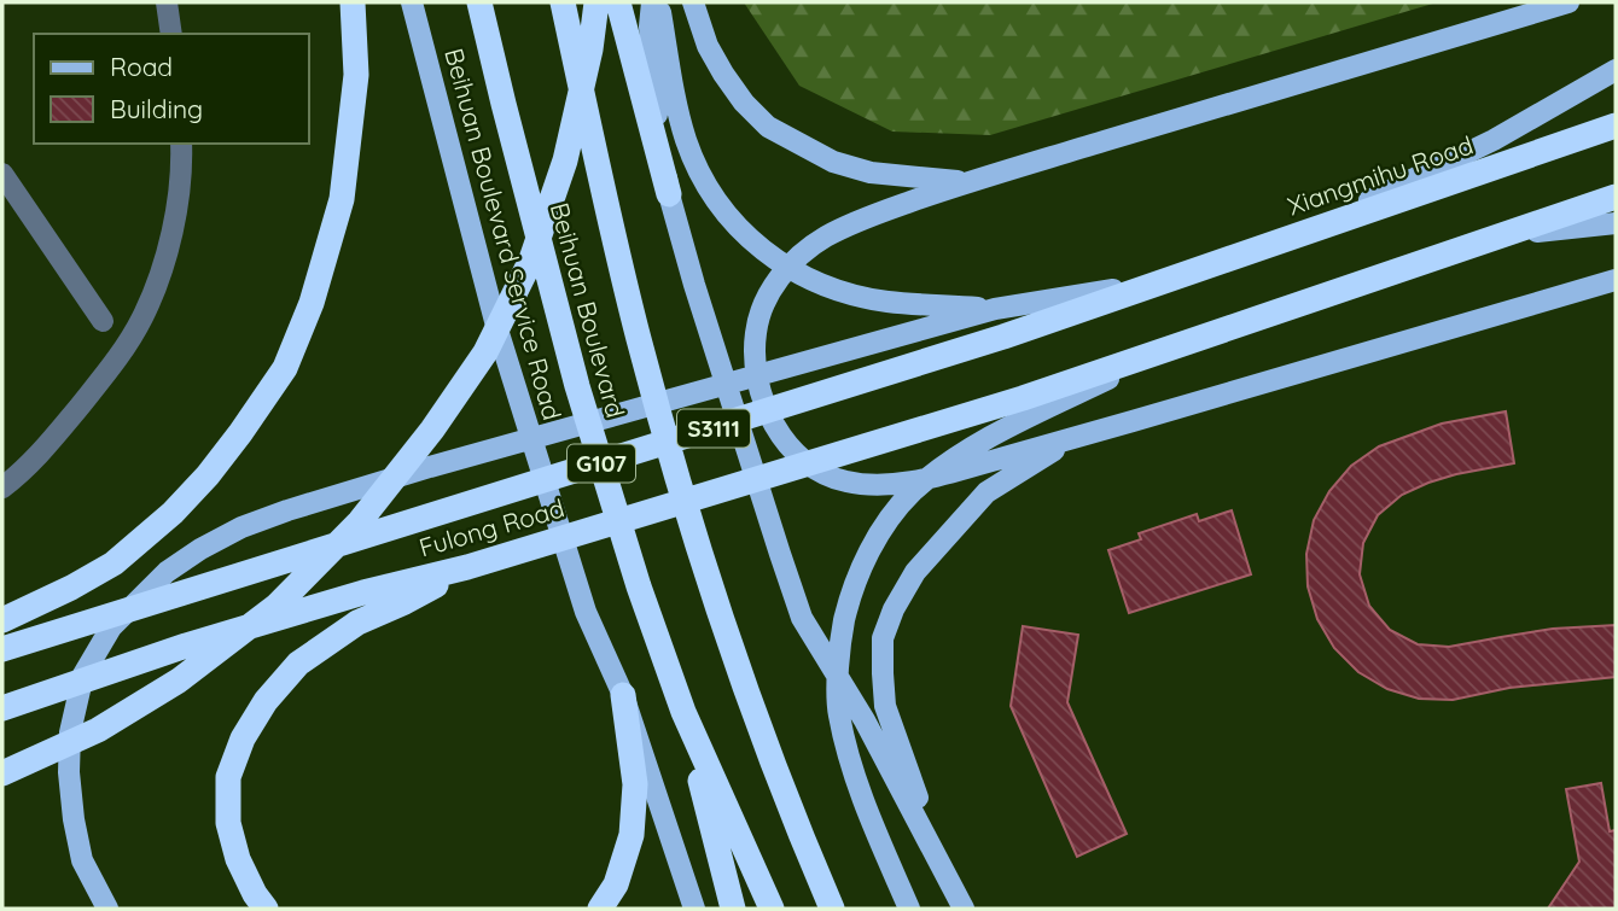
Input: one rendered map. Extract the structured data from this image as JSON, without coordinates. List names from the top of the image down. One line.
{"streets":{"highway":["Xiangmihu Road","Beihuan Boulevard","S3111","G107","Fulong Road"],"main road":["Beihuan Boulevard Service Road"]},"crossings":[["Xiangmihu Road","Fulong Road"]],"legend":["Road","Building"]}
